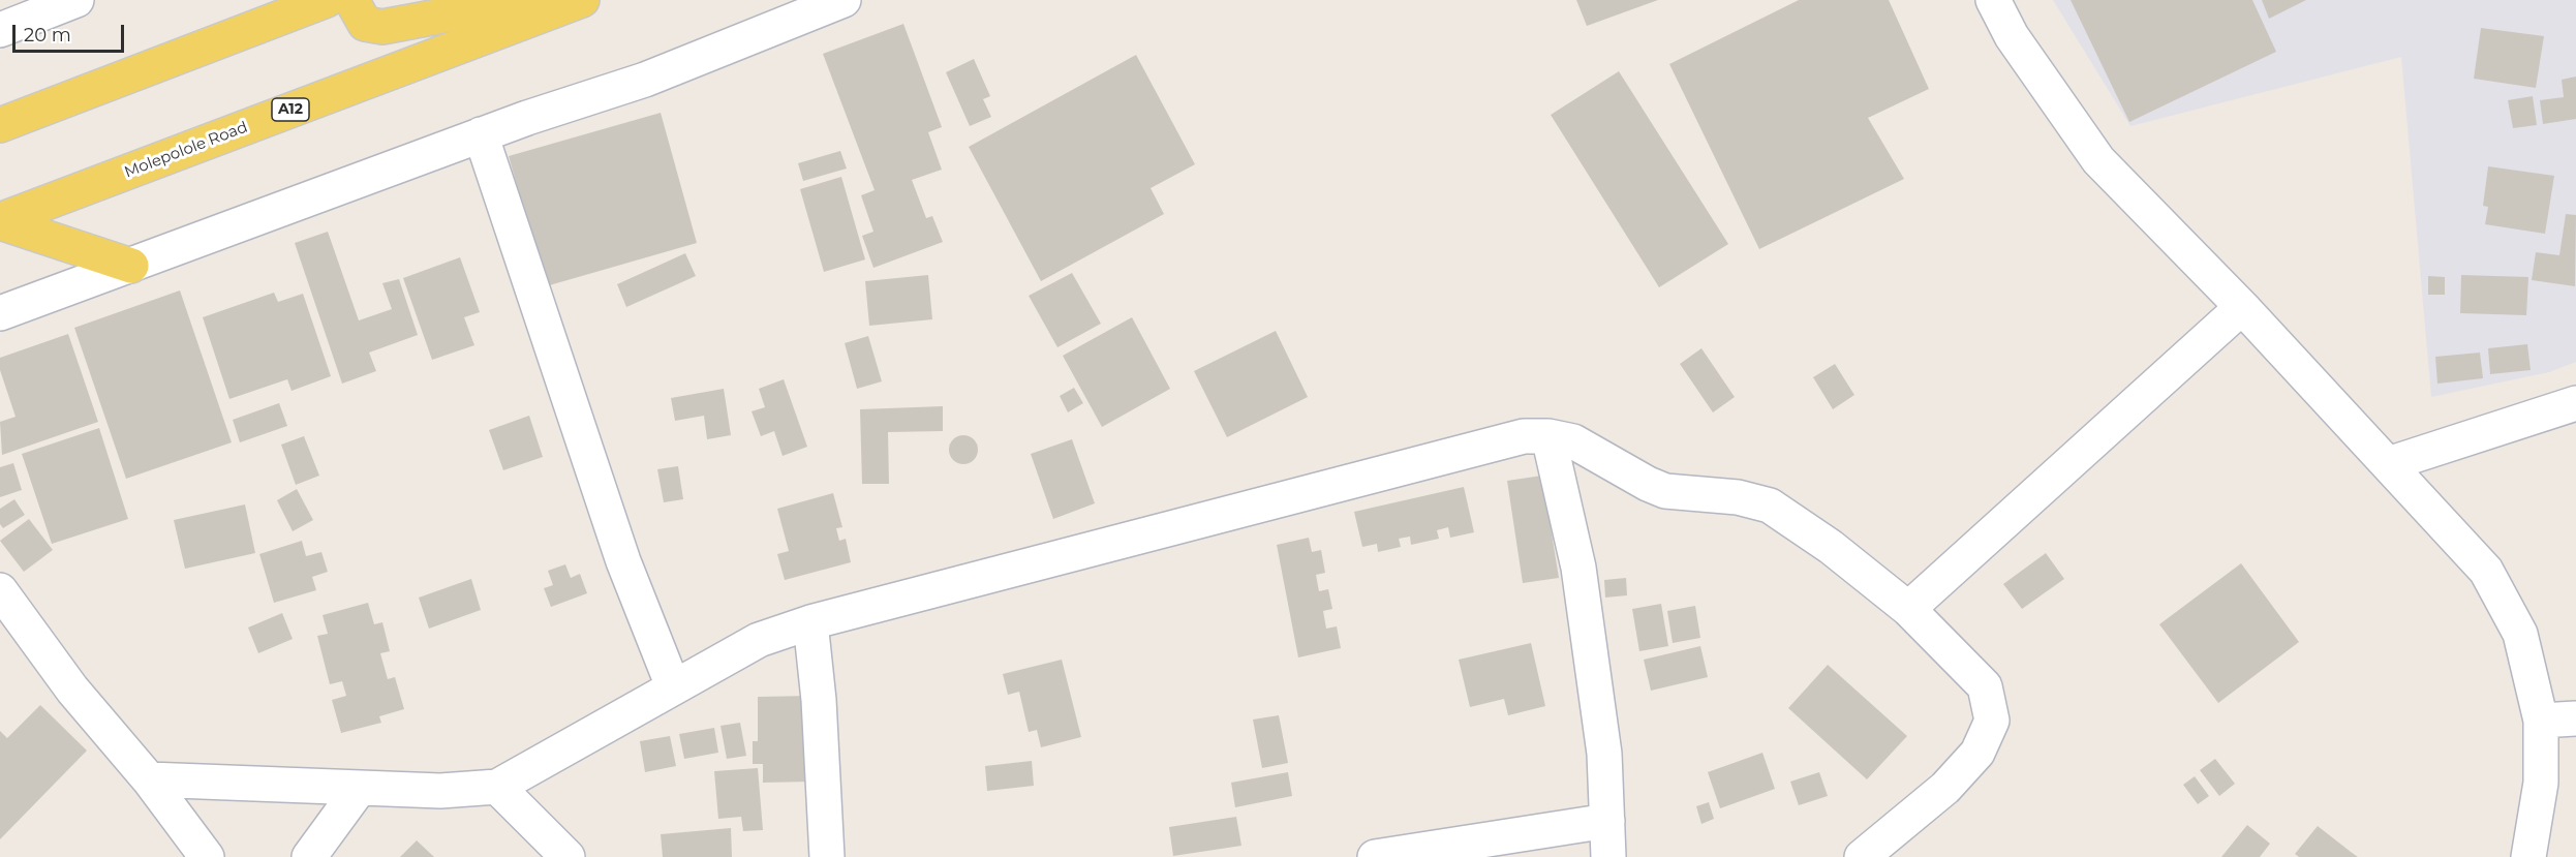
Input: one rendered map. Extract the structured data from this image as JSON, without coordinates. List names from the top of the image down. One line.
{"streets":{"main road":["A12","Molepolole Road"]},"scale_bar":"20 m"}
